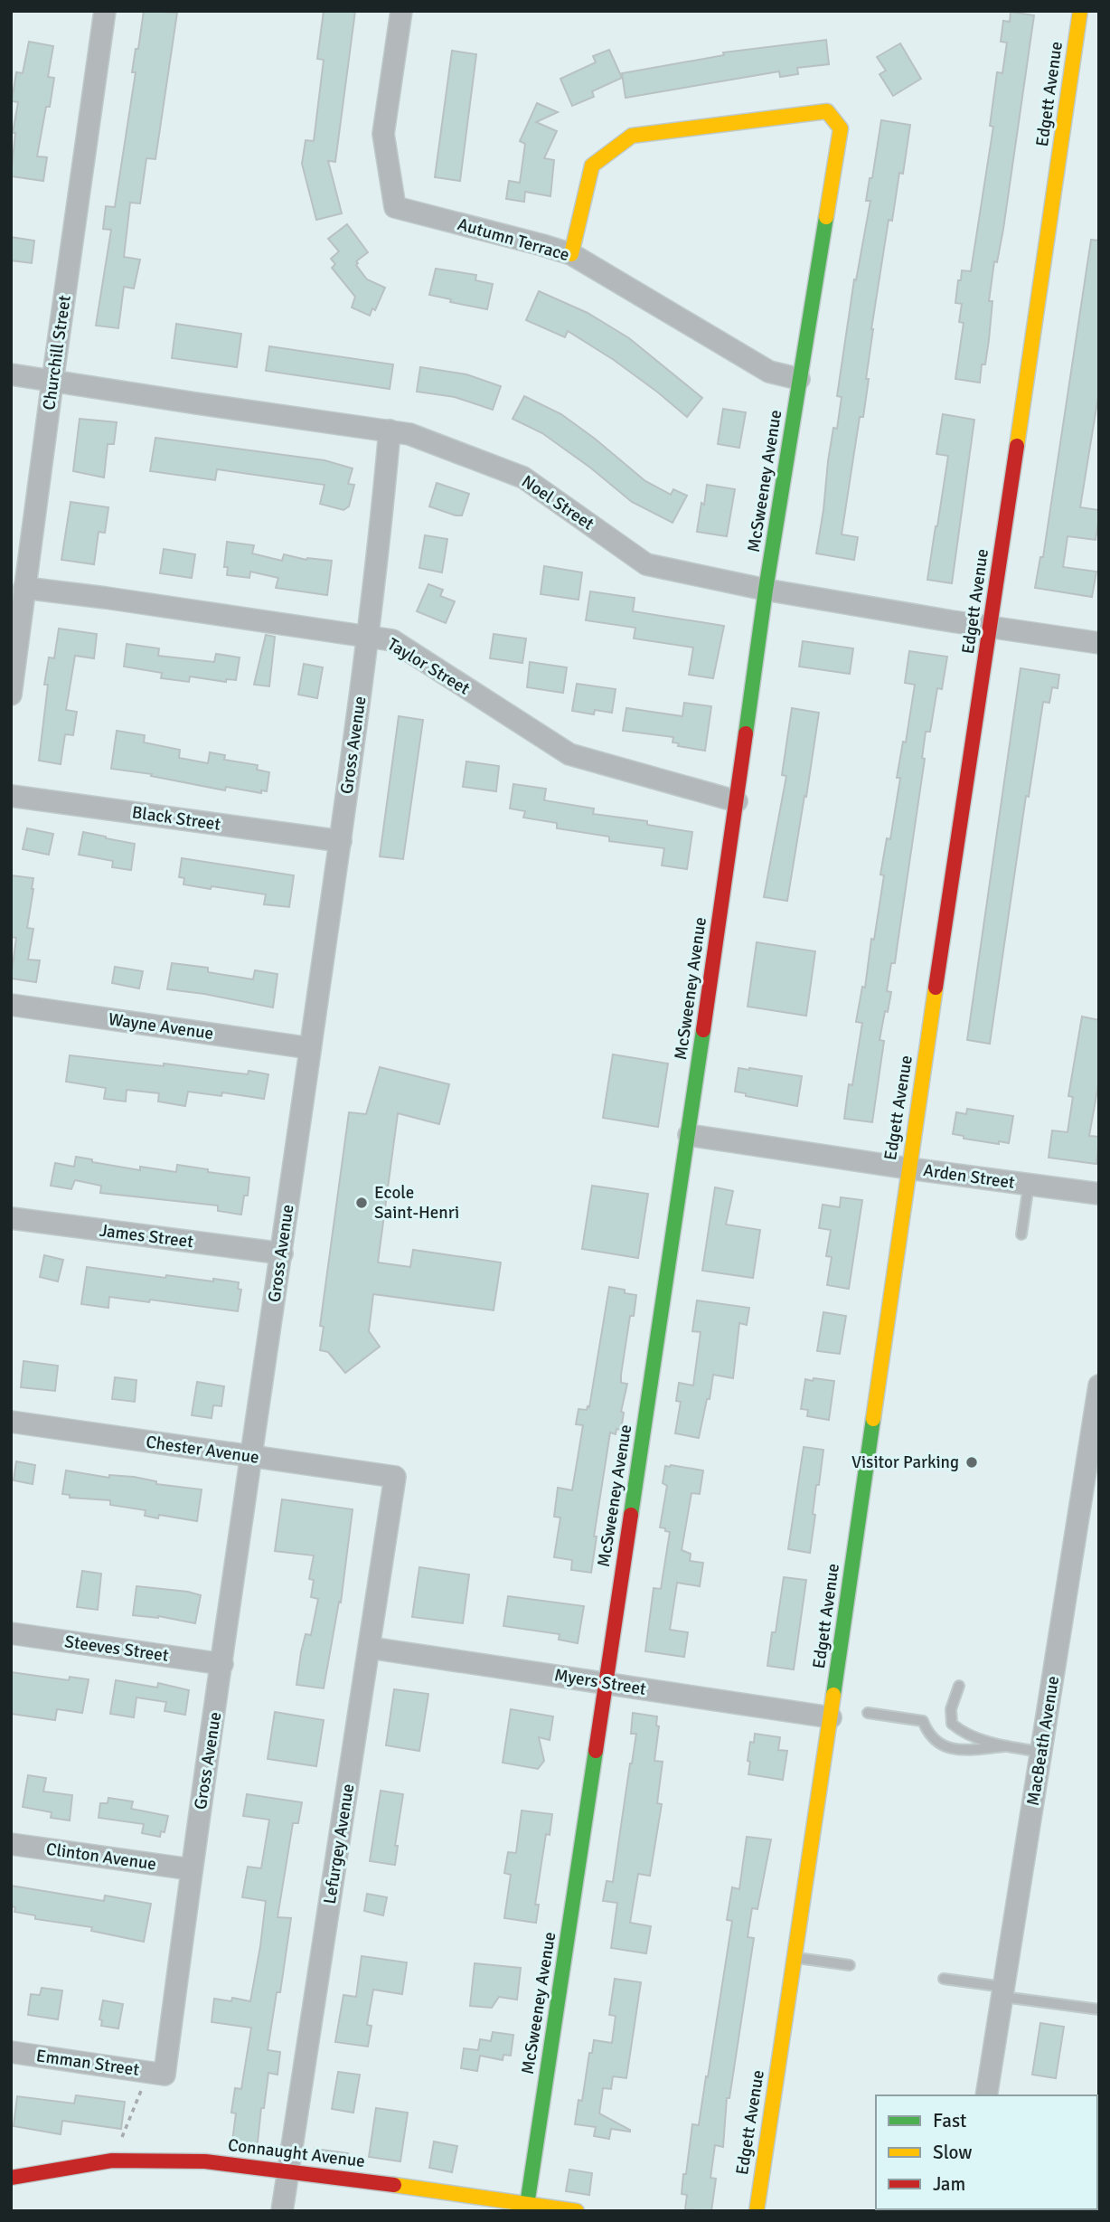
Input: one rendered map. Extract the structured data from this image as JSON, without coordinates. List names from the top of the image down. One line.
{"streets":{"street":["Edgett Avenue","Autumn Terrace","Churchill Street","McSweeney Avenue","Noel Street","Taylor Street","Gross Avenue","Black Street","Wayne Avenue","Arden Street","James Street","Chester Avenue","Steeves Street","Myers Street","MacBeath Avenue","Lefurgey Avenue","Clinton Avenue","Emman Street","Connaught Avenue"]},"crossings":[["Edgett Avenue","Noel Street"],["Edgett Avenue","Arden Street"],["Edgett Avenue","Myers Street"],["Autumn Terrace","McSweeney Avenue"],["Churchill Street","Noel Street"],["Churchill Street","Taylor Street"],["McSweeney Avenue","Noel Street"],["McSweeney Avenue","Taylor Street"],["McSweeney Avenue","Arden Street"],["McSweeney Avenue","Myers Street"],["McSweeney Avenue","Connaught Avenue"],["Noel Street","Gross Avenue"],["Taylor Street","Gross Avenue"],["Gross Avenue","Black Street"],["Gross Avenue","Wayne Avenue"],["Gross Avenue","James Street"],["Gross Avenue","Chester Avenue"],["Gross Avenue","Steeves Street"],["Gross Avenue","Clinton Avenue"],["Gross Avenue","Emman Street"],["Chester Avenue","Lefurgey Avenue"],["Myers Street","Lefurgey Avenue"],["Lefurgey Avenue","Connaught Avenue"]],"places":["Ecole Saint-Henri","Visitor Parking"],"legend":["Fast","Slow","Jam"]}
